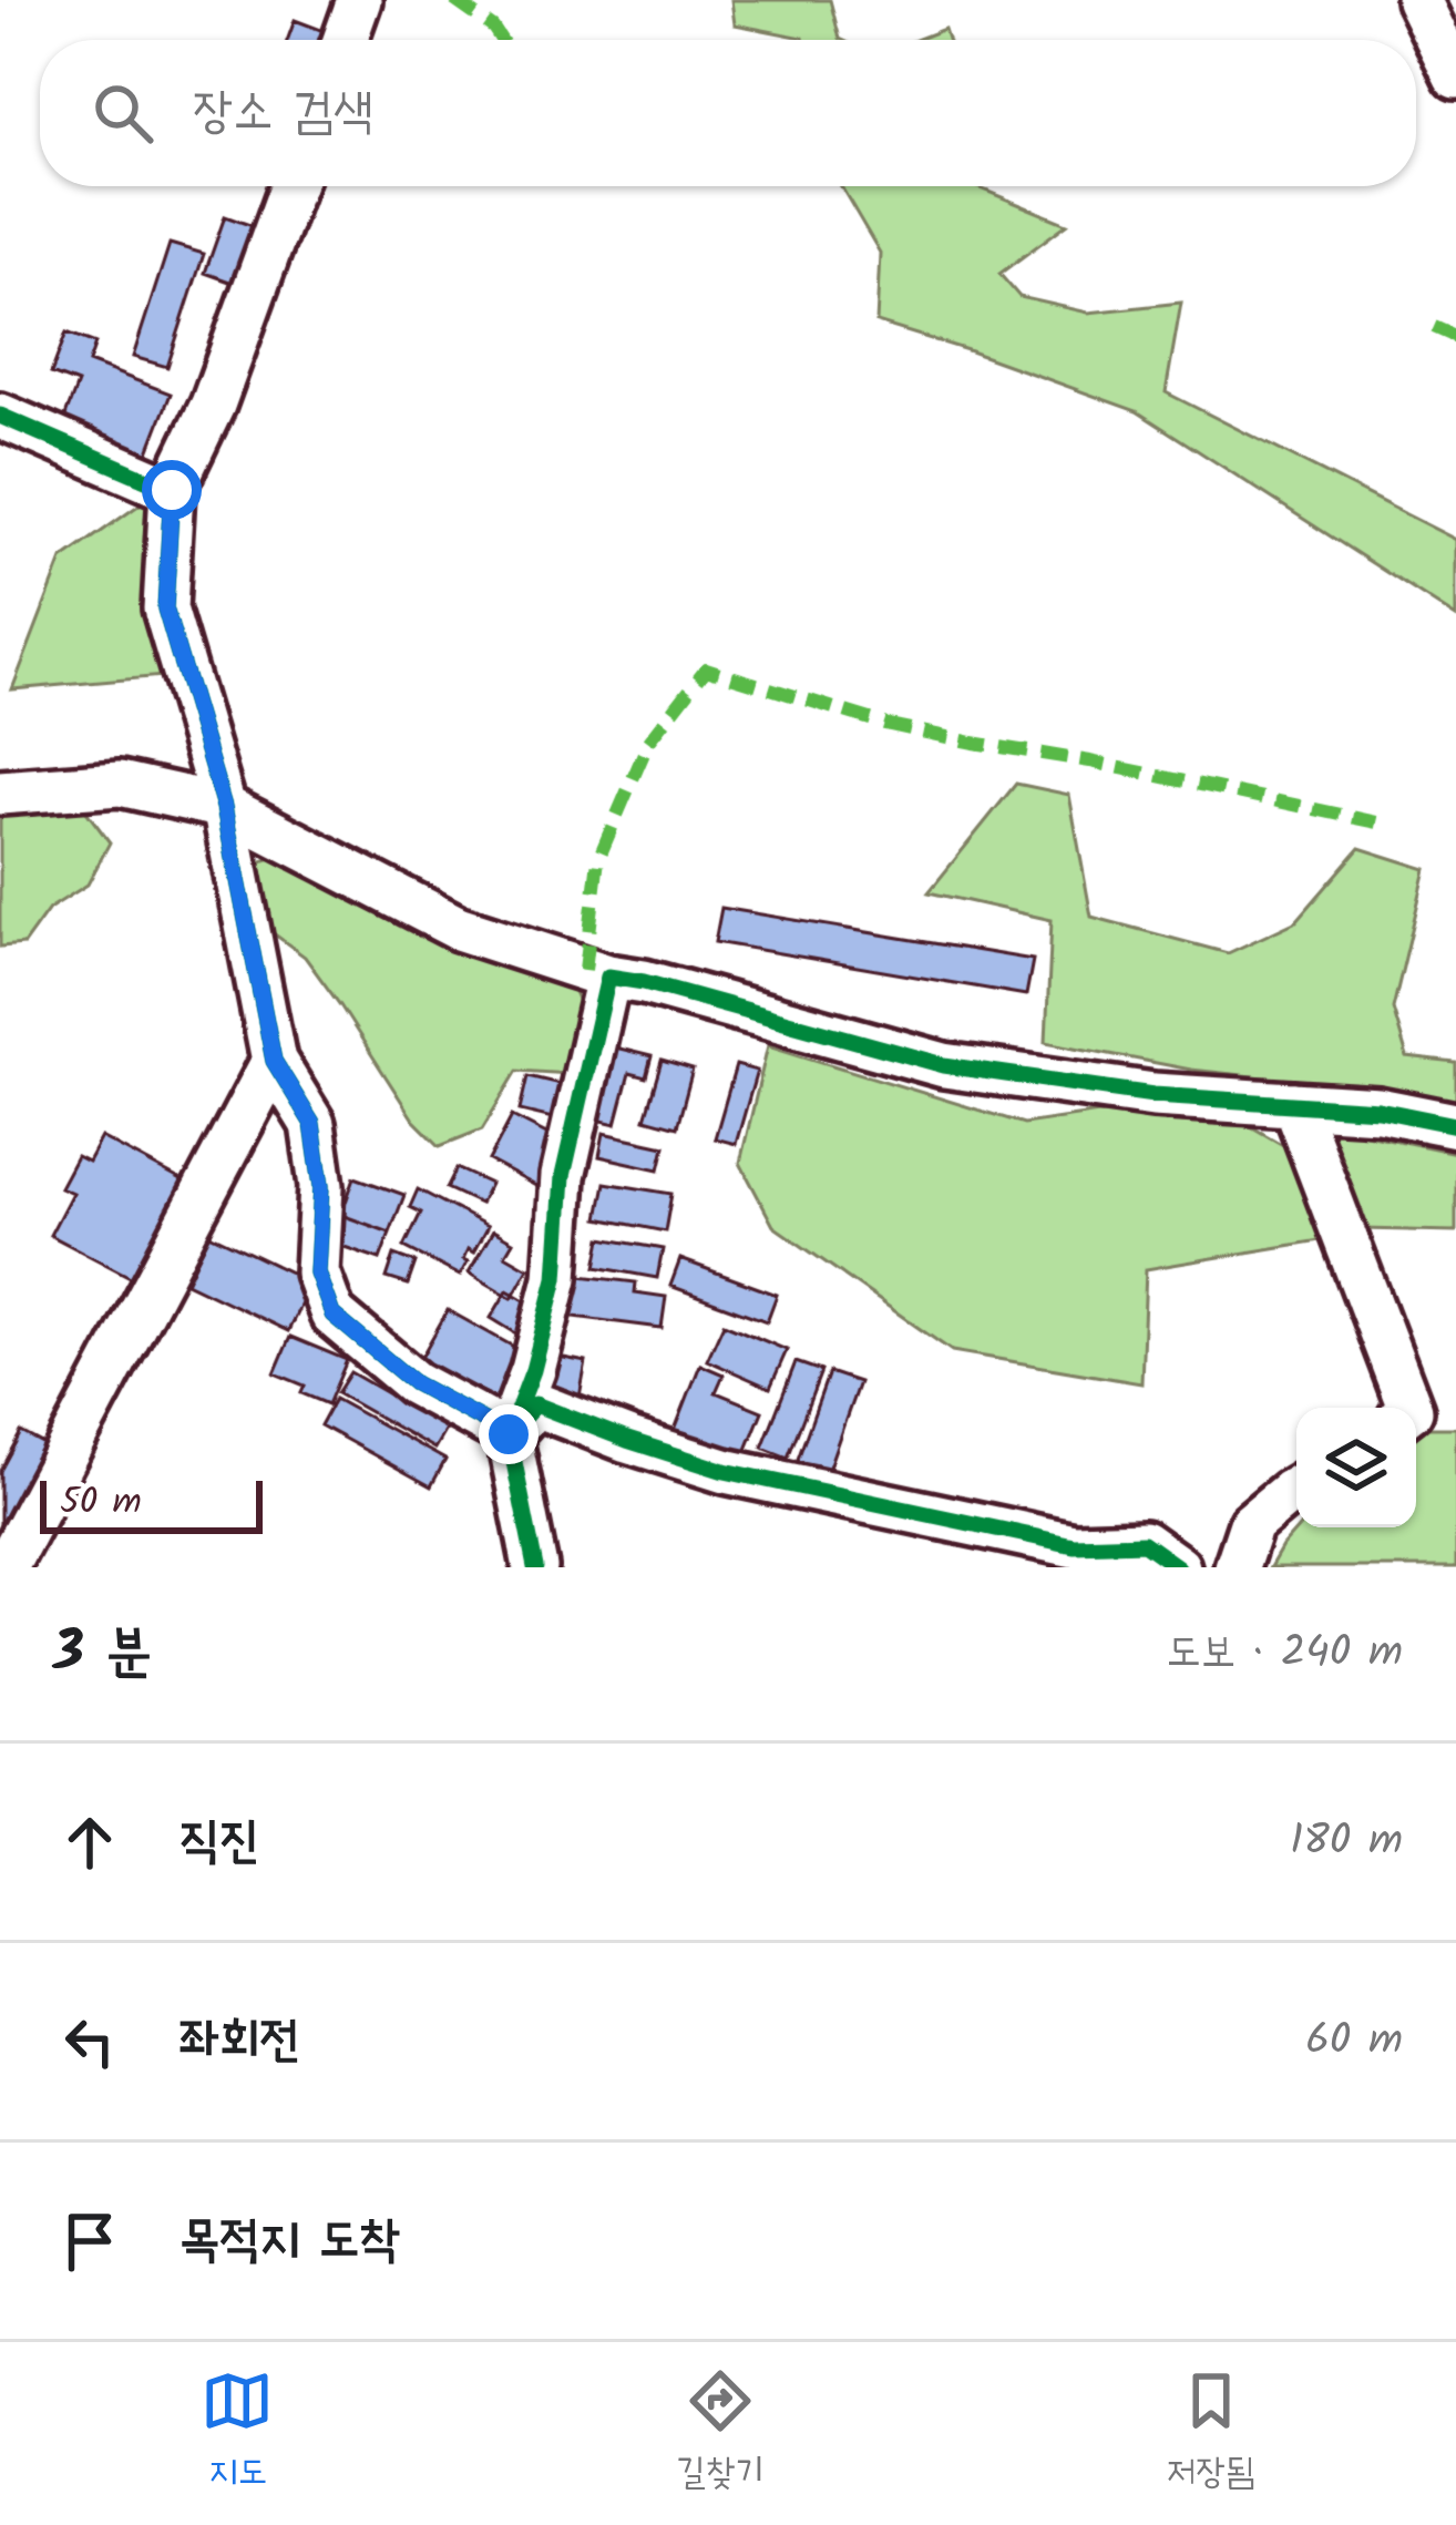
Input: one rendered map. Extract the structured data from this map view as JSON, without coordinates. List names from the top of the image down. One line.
{"scale_bar":"50 m","page":{"search":"장소 검색","scale":"50 m","heading":["3 분","도보 · 240 m"],"list":[["직진","180 m"],["좌회전","60 m"],"목적지 도착"],"nav":["지도","길찾기","저장됨"]}}
